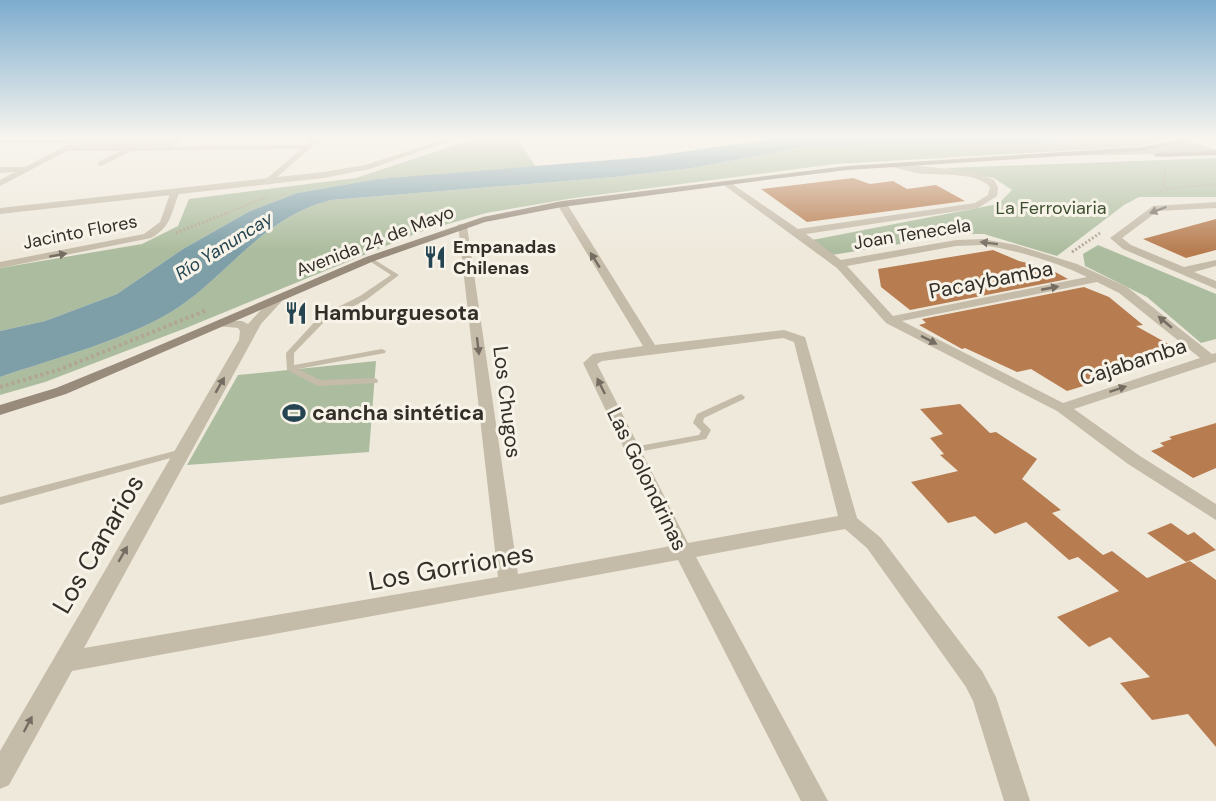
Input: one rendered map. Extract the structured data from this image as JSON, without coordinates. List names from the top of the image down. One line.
{"streets":{"main road":["Avenida 24 de Mayo"],"street":["Jacinto Flores","Joan Tenecela","Pacaybamba","Cajabamba","Los Chugos","Las Golondrinas","Los Canarios","Los Gorriones"]},"crossings":[["Joan Tenecela","Pacaybamba"],["Joan Tenecela","Cajabamba"],["Avenida 24 de Mayo","Los Chugos"],["Avenida 24 de Mayo","Los Canarios"],["Los Chugos","Los Gorriones"],["Las Golondrinas","Los Gorriones"],["Los Canarios","Los Gorriones"]],"one_way":["Pacaybamba","Cajabamba","Los Chugos","Los Canarios"],"water":["Río Yanuncay"],"parks":["La Ferroviaria"],"places":{"restaurant":["Empanadas Chilenas","Hamburguesota"],"sports":["cancha sintética"]}}
